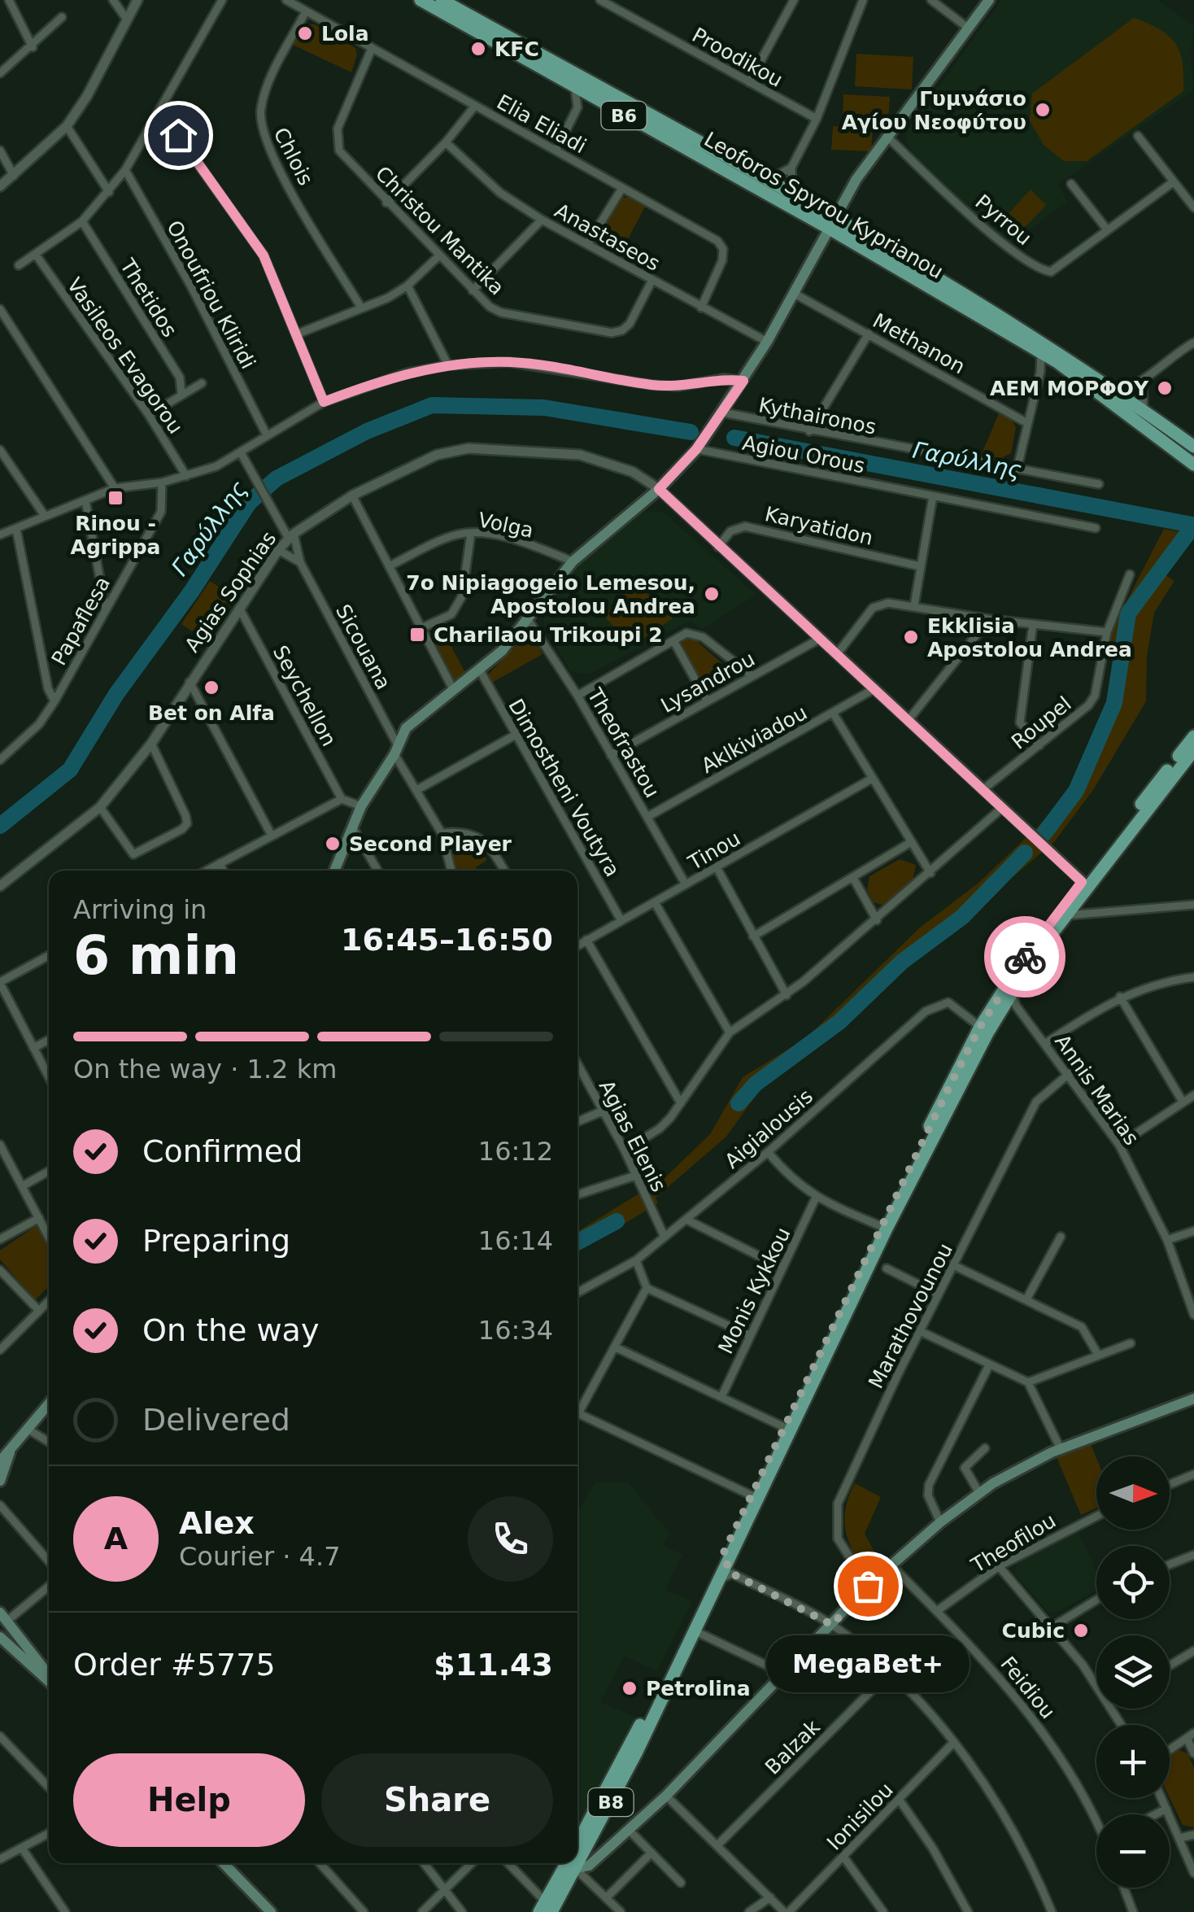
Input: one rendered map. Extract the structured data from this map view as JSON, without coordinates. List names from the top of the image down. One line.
{"streets":{"main road":["B6","Leoforos Spyrou Kyprianou","B8"],"street":["Proodikou","Elia Eliadi","Chlois","Pyrrou","Christou Mantika","Anastaseos","Onoufriou Kliridi","Thetidos","Methanon","Vasileos Evagorou","Kythaironos","Agiou Orous","Volga","Karyatidon","Agias Sophias","Papaflesa","Sicouana","Lysandrou","Seychellon","Roupel","Aklkiviadou","Theofrastou","Dimostheni Voutyra","Tinou","Annis Marias","Aigialousis","Agias Elenis","Monis Kykkou","Marathovounou","Theofilou","Feidiou","Balzak","Ionisilou"]},"crossings":[["Elia Eliadi","Chlois"],["Elia Eliadi","Christou Mantika"],["Elia Eliadi","Anastaseos"],["Christou Mantika","Anastaseos"],["Karyatidon","Agias Sophias"],["Agias Sophias","Sicouana"],["Agias Sophias","Lysandrou"],["Agias Sophias","Seychellon"],["Agias Sophias","Roupel"],["Agias Sophias","Aklkiviadou"],["Agias Sophias","B8"],["Lysandrou","Theofrastou"],["Aklkiviadou","Theofrastou"],["Theofrastou","Tinou"],["Dimostheni Voutyra","Tinou"],["Annis Marias","Marathovounou"],["Annis Marias","B8"],["Aigialousis","Agias Elenis"],["Theofilou","Feidiou"]],"water":["Γαρύλλης"],"places":{"other":["Lola","KFC","Γυμνάσιο Αγίου Νεοφύτου","ΑΕΜ ΜΟΡΦΟΥ","7o Nipiagogeio Lemesou, Apostolou Andrea","Ekklisia Apostolou Andrea","Bet on Alfa","Second Player","MegaBet+","Cubic","Petrolina"],"transit":["Rinou - Agrippa","Charilaou Trikoupi 2"]},"north":"right","page":{"heading":["6 min","Arriving in","16:45–16:50"],"panel":["Alex","Courier · 4.7","Order #5775","$11.43"],"bar":"On the way · 1.2 km","list":[["Confirmed","16:12"],["Preparing","16:14"],["On the way","16:34"],"Delivered"],"map_buttons":["+","−"],"round":"A","bubble":"MegaBet+","buttons":["Help","Share"]}}
